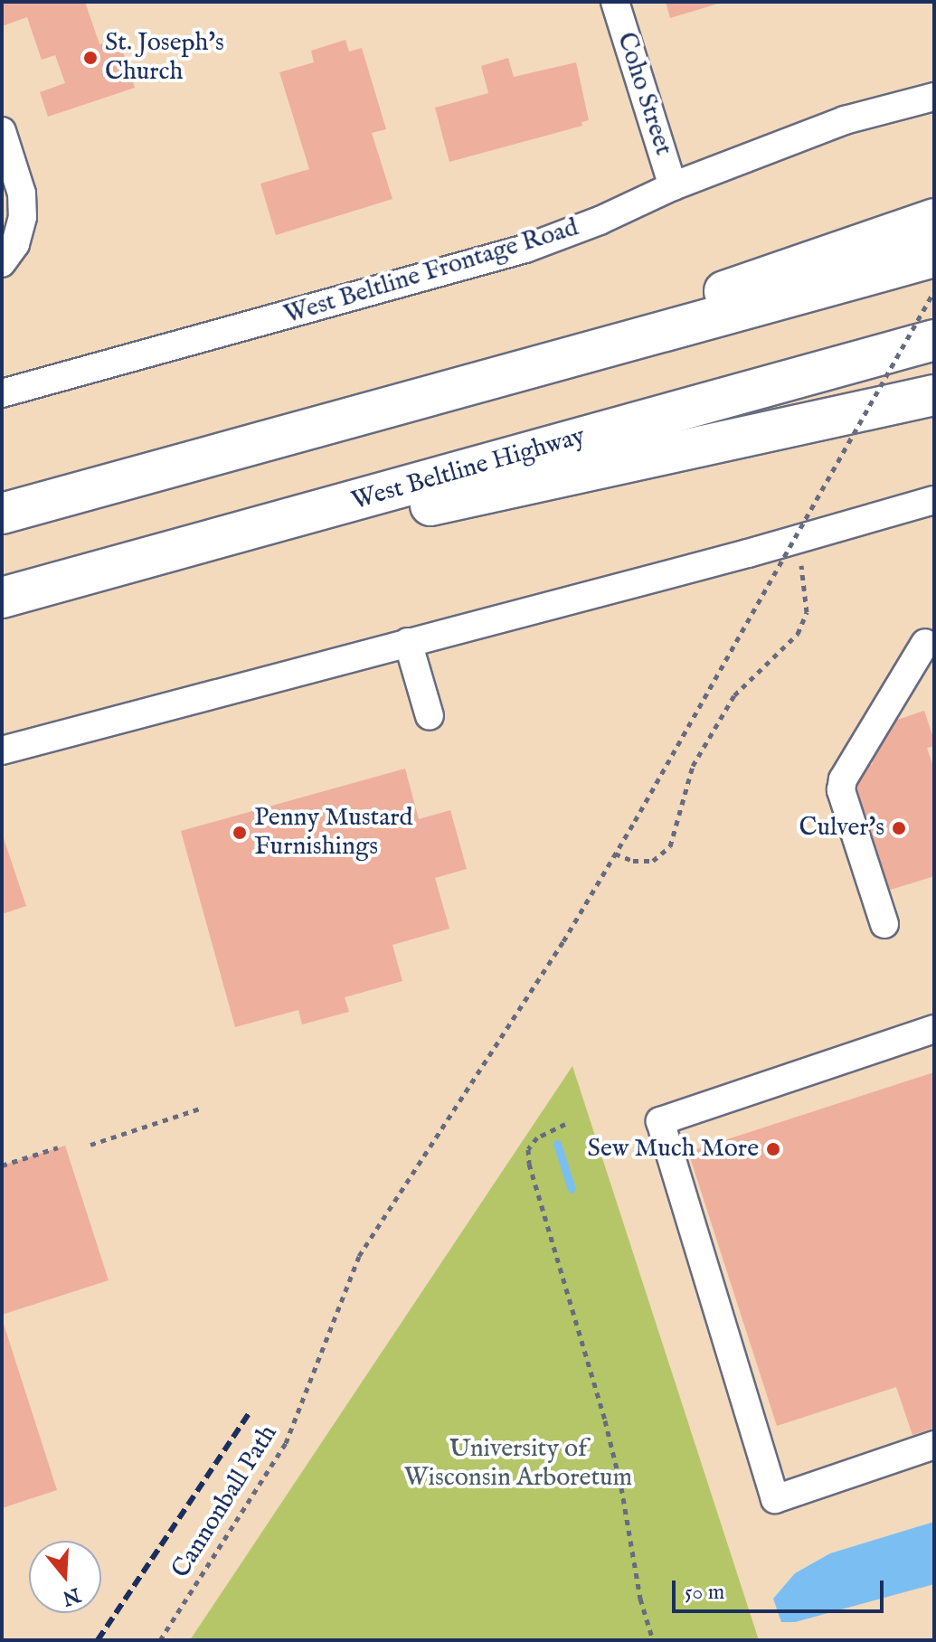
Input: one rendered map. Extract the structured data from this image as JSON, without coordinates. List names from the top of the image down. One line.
{"streets":{"highway":["West Beltline Highway"],"street":["Coho Street","West Beltline Frontage Road"],"path":["Cannonball Path"]},"crossings":[["Coho Street","West Beltline Frontage Road"]],"parks":["University of Wisconsin Arboretum"],"places":["St. Joseph's Church","Culver's","Penny Mustard Furnishings","Sew Much More"],"scale_bar":"50 m","north":"bottom"}
